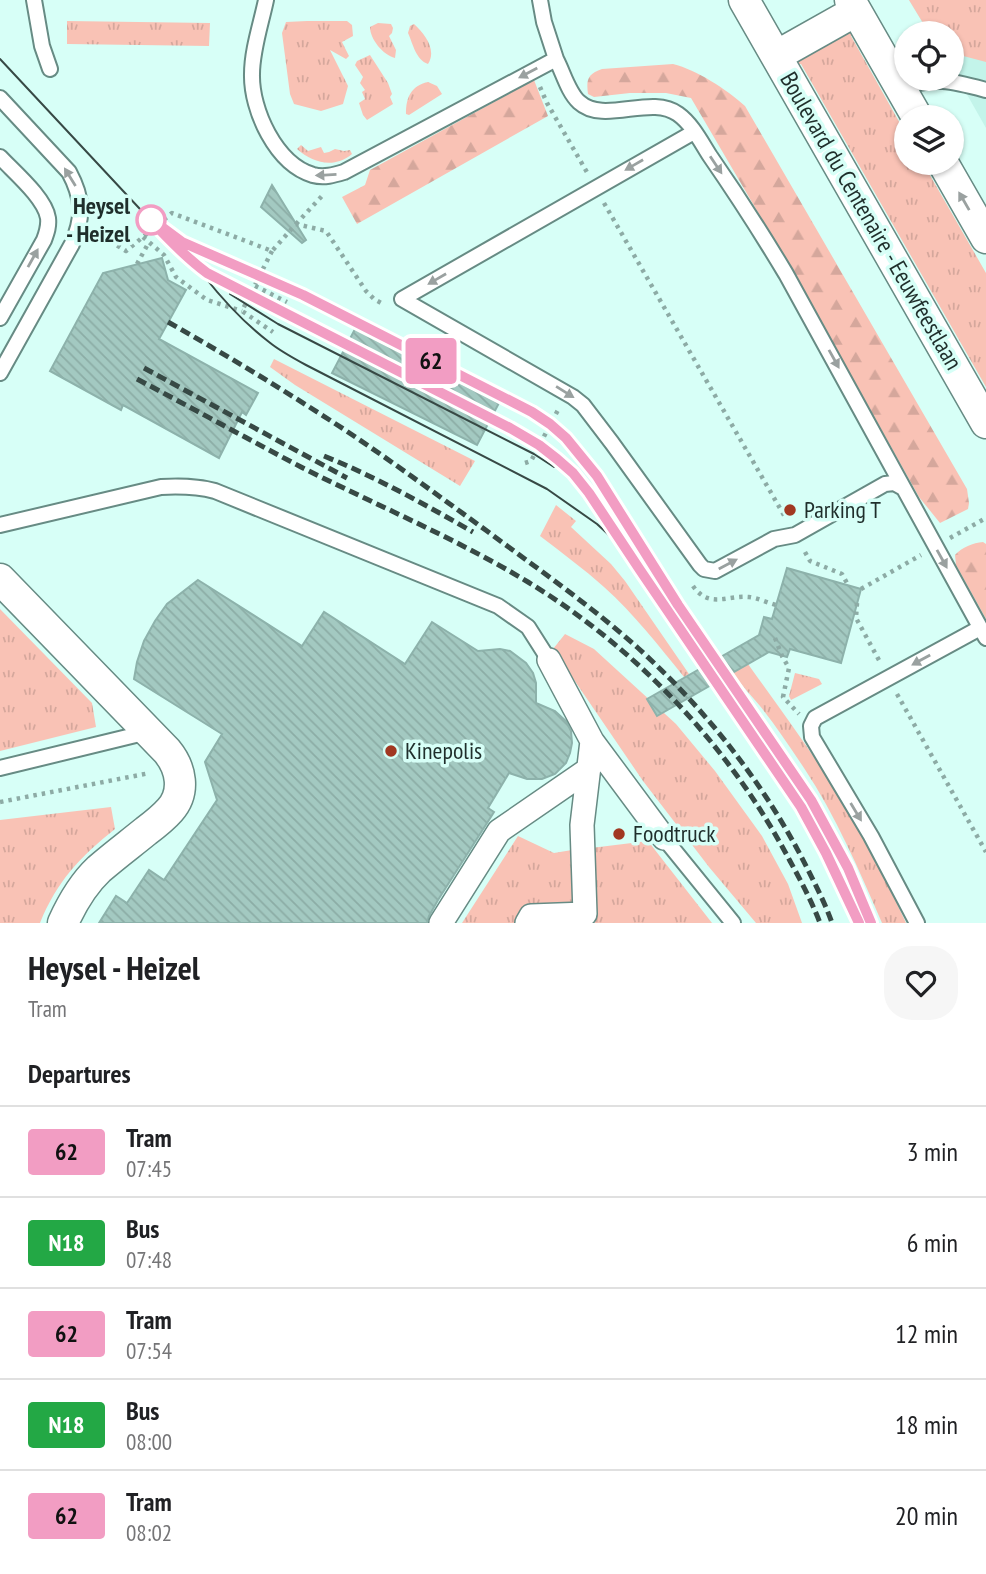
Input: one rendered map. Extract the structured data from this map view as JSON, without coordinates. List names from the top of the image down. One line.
{"streets":{"street":["Boulevard du Centenaire - Eeuwfeestlaan"]},"places":["Heysel - Heizel","Parking T","Kinepolis","Foodtruck"],"lines":["tram line 62"],"page":{"on_map":"62","heading":[["Heysel - Heizel","Tram"],"Departures"],"list":[{"mark":"62","name":"Tram","note":"07:45","value":"3 min"},{"mark":"N18","name":"Bus","note":"07:48","value":"6 min"},{"mark":"62","name":"Tram","note":"07:54","value":"12 min"},{"mark":"N18","name":"Bus","note":"08:00","value":"18 min"},{"mark":"62","name":"Tram","note":"08:02","value":"20 min"}]}}
